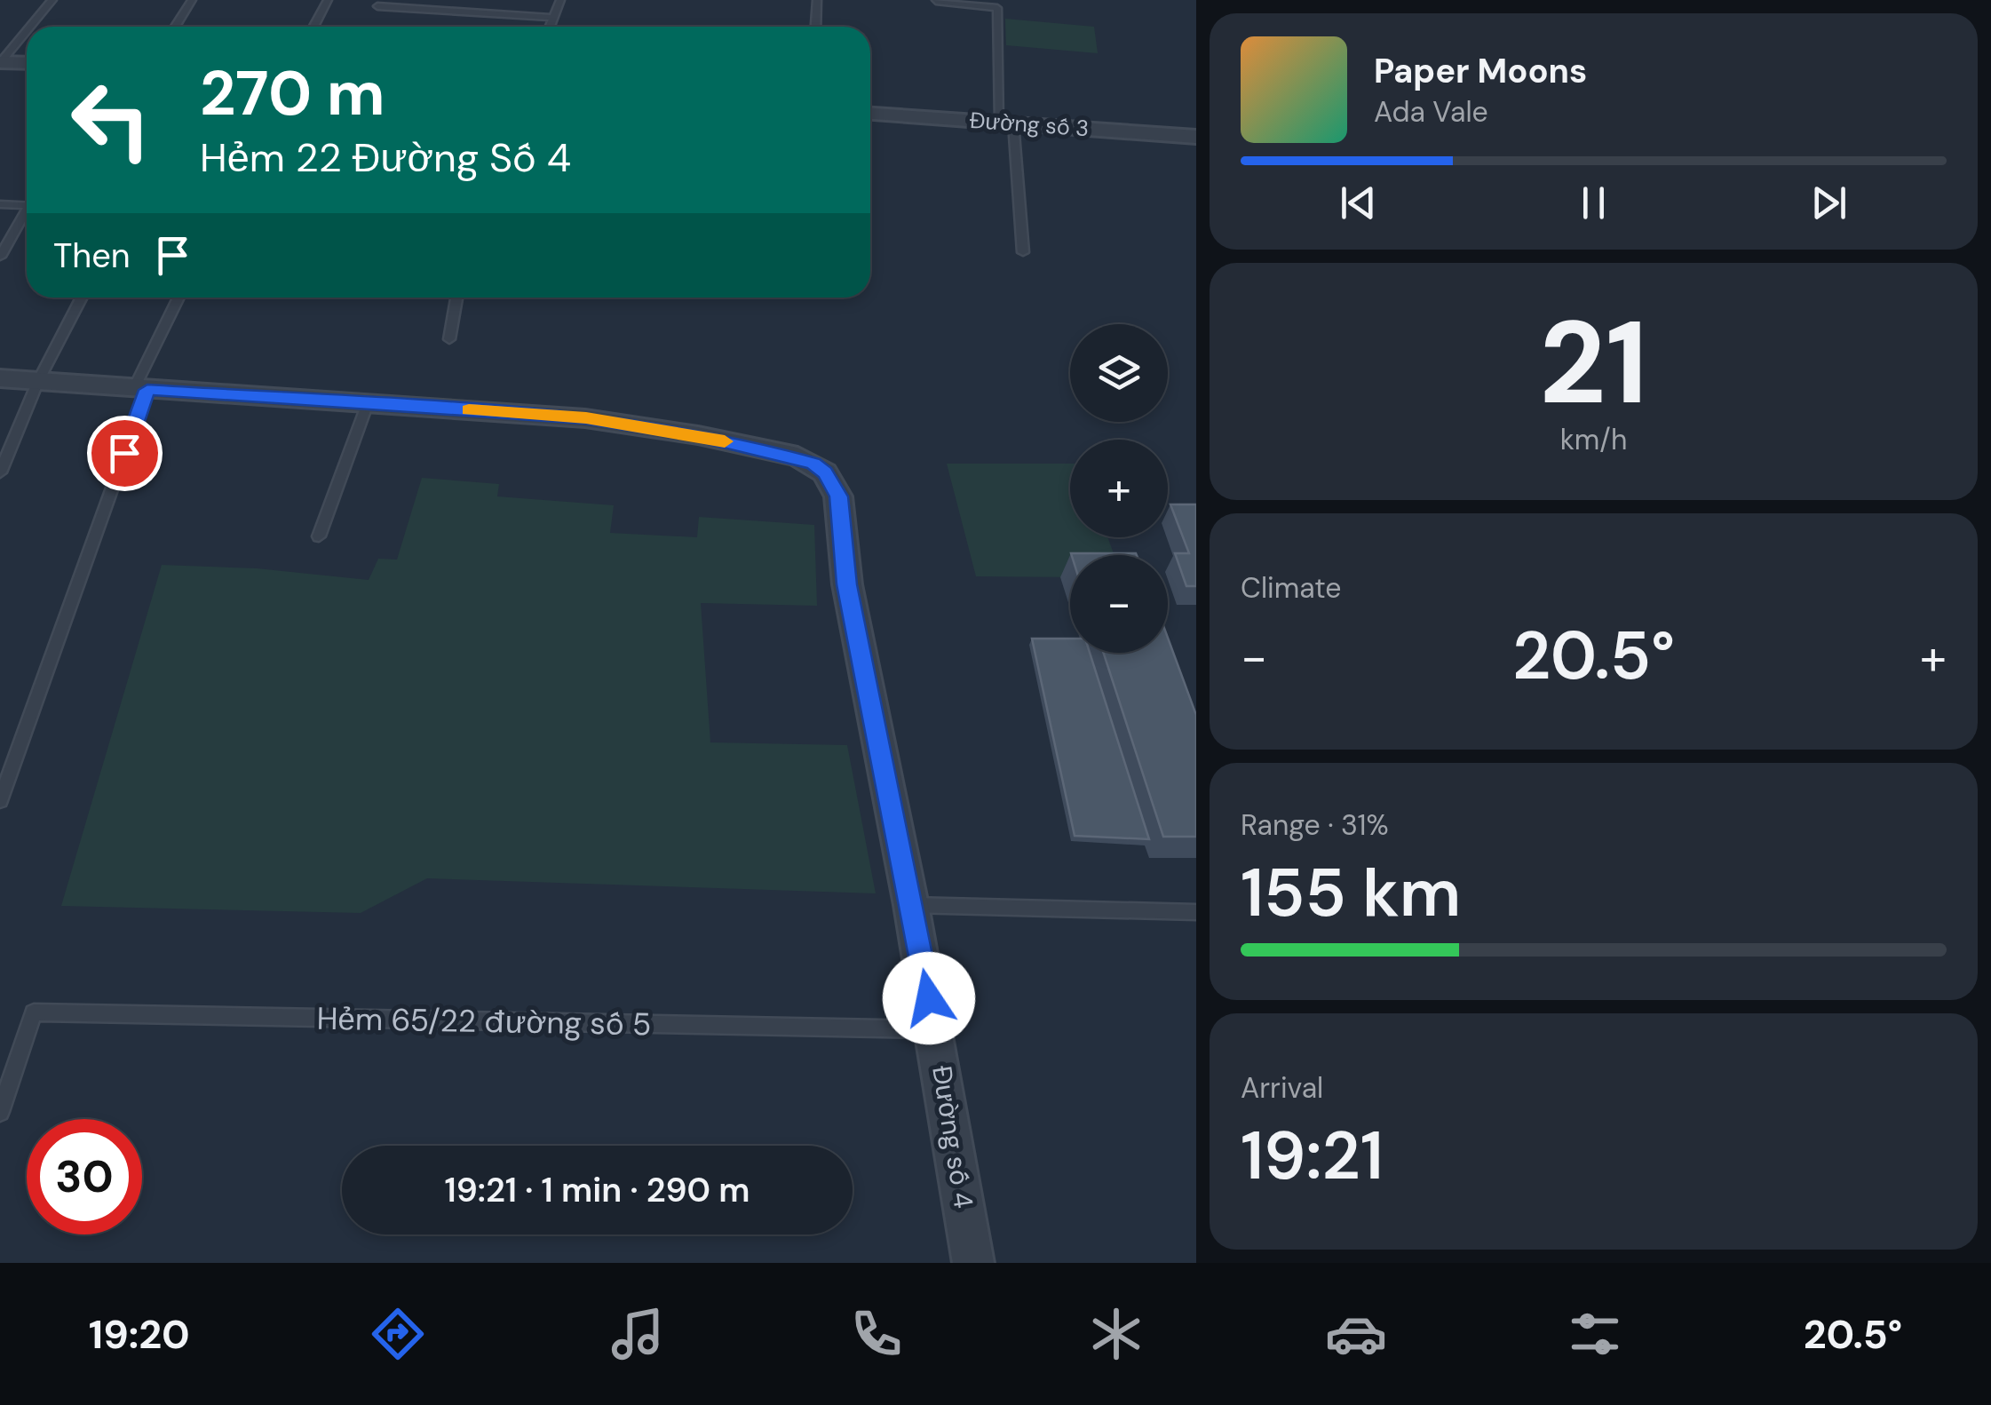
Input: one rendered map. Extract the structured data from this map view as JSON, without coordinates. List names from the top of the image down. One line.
{"streets":{"street":["Đường số 3","Đường số 4"],"lane":["Hẻm 65/22 đường số 5"]},"crossings":[["Hẻm 65/22 đường số 5","Đường số 4"]],"page":{"turn":["270 m","Hẻm 22 Đường Số 4"],"song":["Paper Moons","Ada Vale"],"then":"Then","tile":[["21","km/h"],"Climate",["Range · 31%","155 km"],["Arrival","19:21"]],"map_buttons":["+","−"],"heat":["−","20.5°","+"],"limit":"30","trip":"19:21 · 1 min · 290 m","tabs":["19:20","20.5°"]}}
